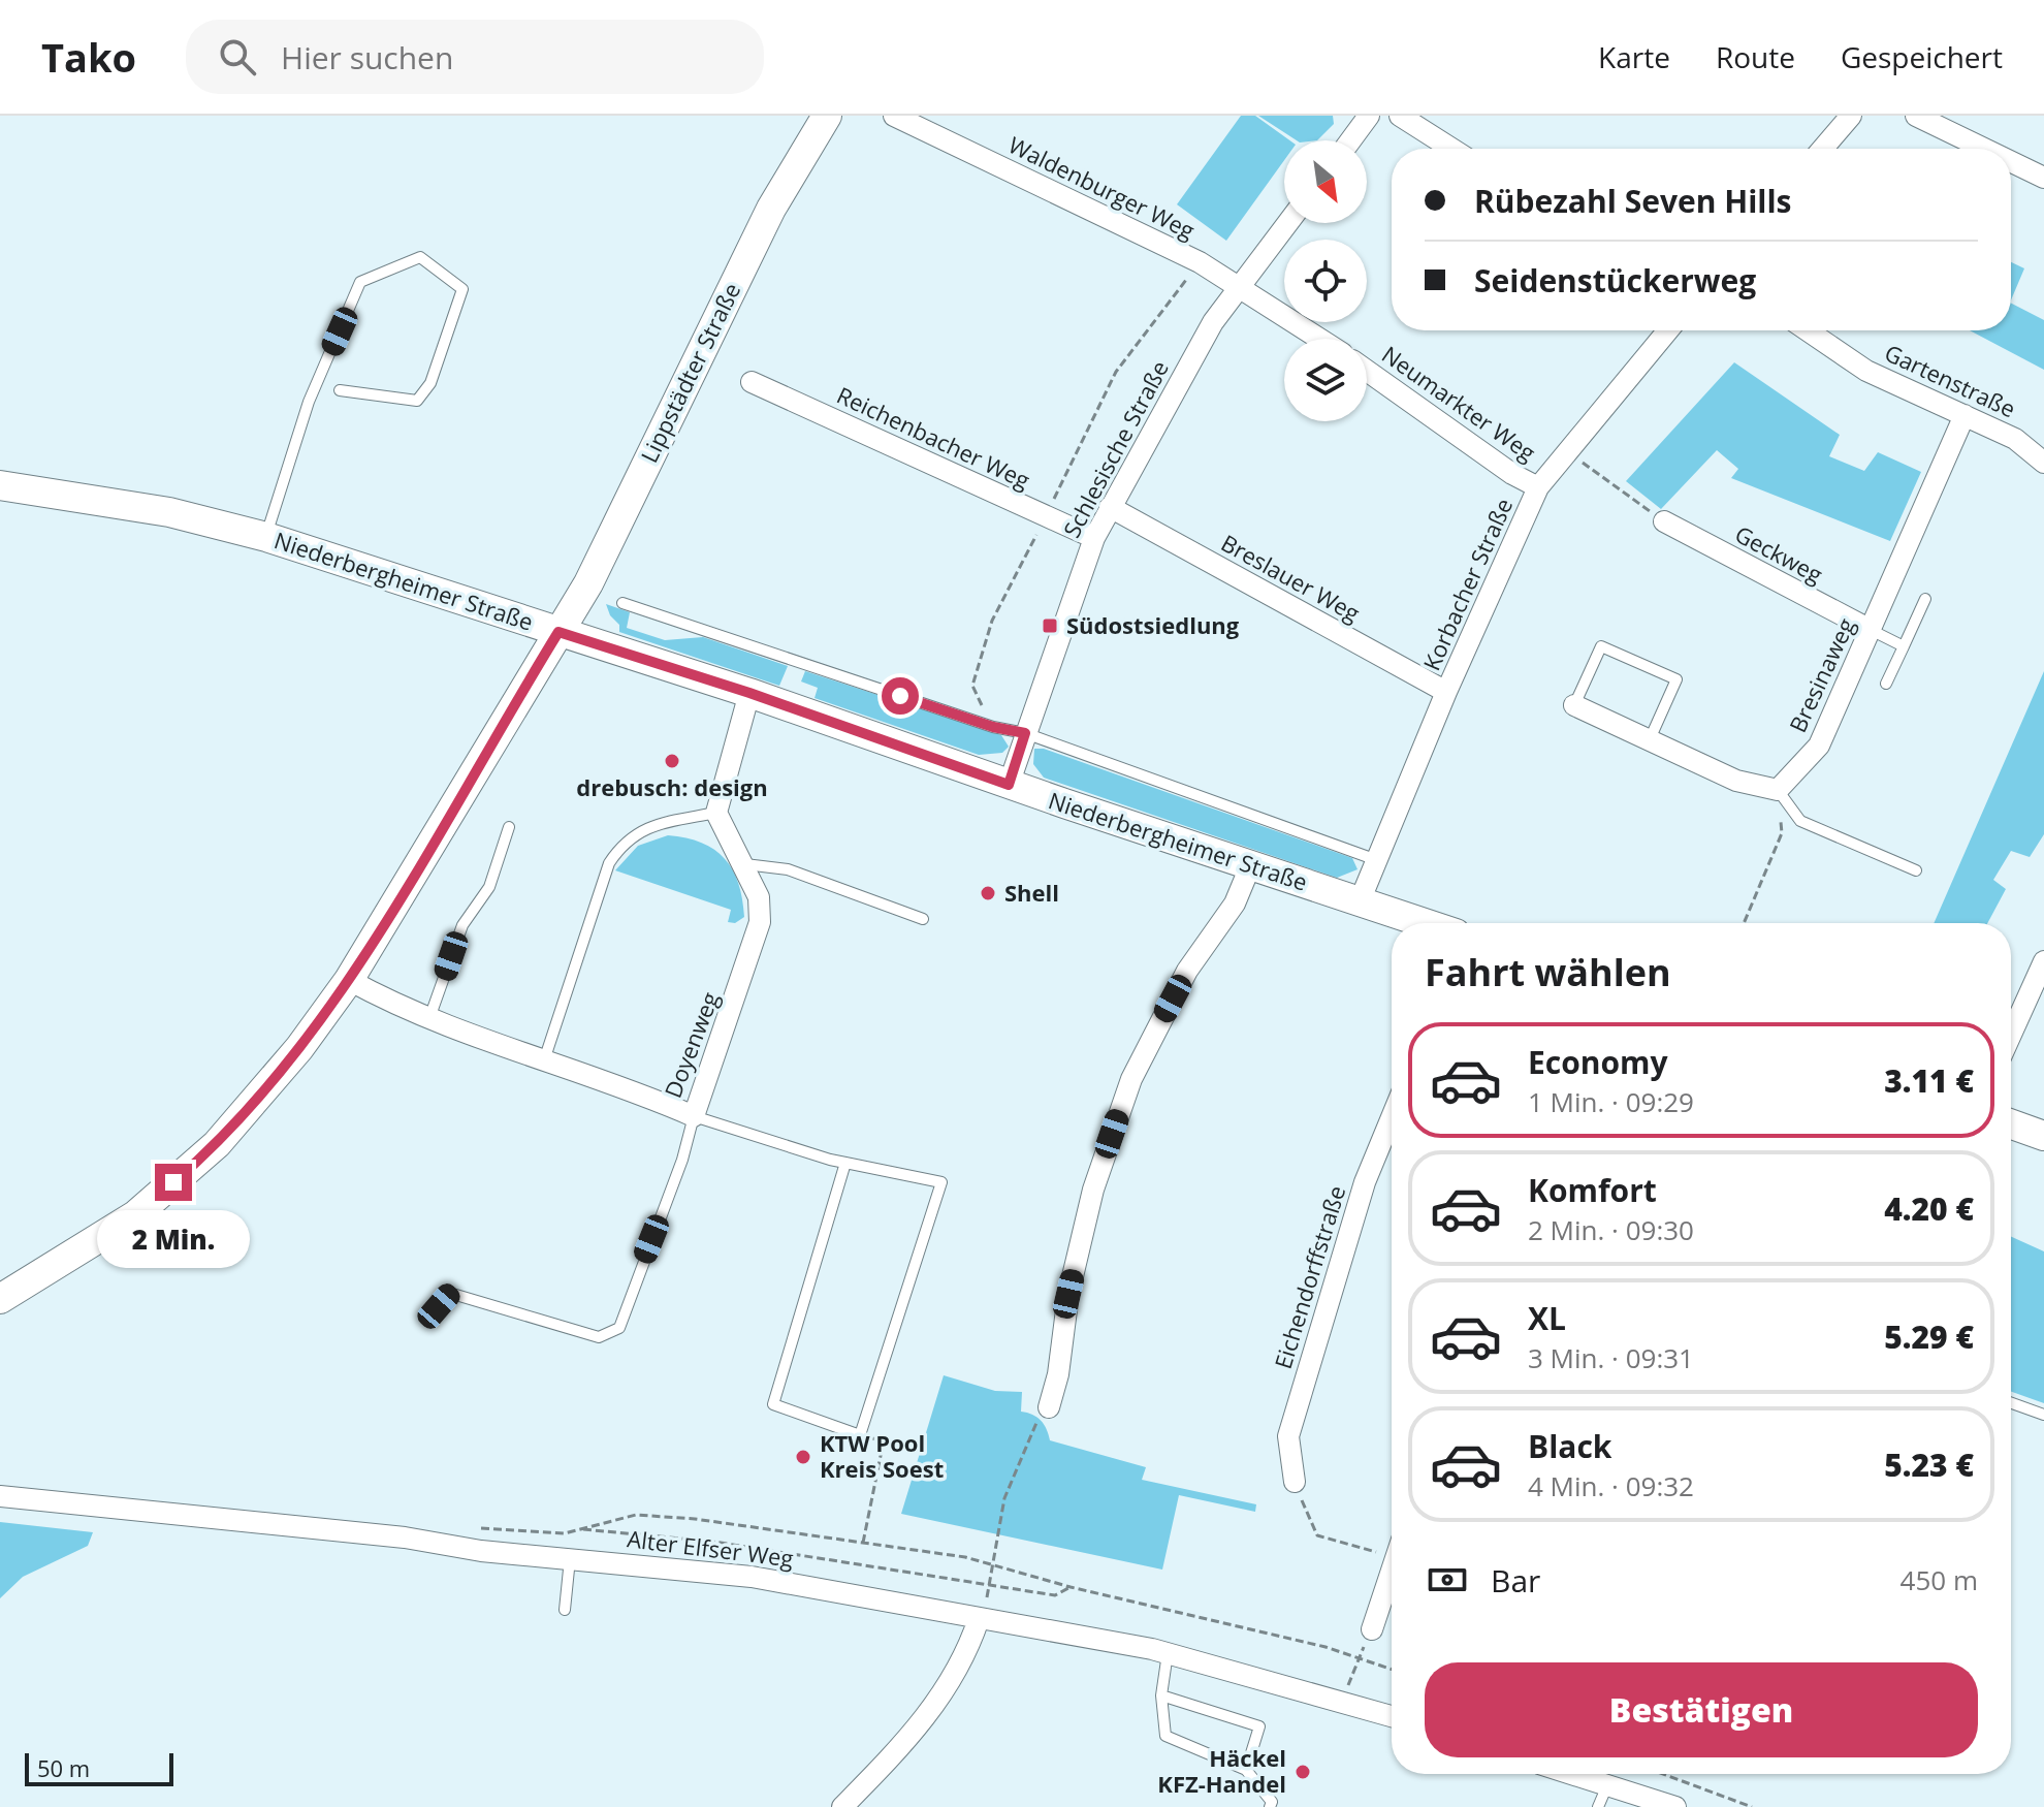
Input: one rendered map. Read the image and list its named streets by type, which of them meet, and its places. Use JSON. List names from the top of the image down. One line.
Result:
{"streets":{"main road":["Lippstädter Straße","Niederbergheimer Straße"],"street":["Waldenburger Weg","Gartenstraße","Neumarkter Weg","Reichenbacher Weg","Schlesische Straße","Geckweg","Breslauer Weg","Korbacher Straße","Bresinaweg","Doyenweg","Eichendorffstraße","Alter Elfser Weg"]},"crossings":[["Waldenburger Weg","Schlesische Straße"],["Lippstädter Straße","Niederbergheimer Straße"],["Lippstädter Straße","Doyenweg"],["Gartenstraße","Bresinaweg"],["Neumarkter Weg","Korbacher Straße"],["Reichenbacher Weg","Schlesische Straße"],["Schlesische Straße","Breslauer Weg"],["Schlesische Straße","Niederbergheimer Straße"],["Geckweg","Bresinaweg"],["Breslauer Weg","Korbacher Straße"],["Niederbergheimer Straße","Korbacher Straße"]],"places":{"transit":["Südostsiedlung"],"other":["drebusch: design","Shell","KTW Pool Kreis Soest","Häckel KFZ-Handel"]},"scale_bar":"50 m","north":"bottom right","page":{"header":"Tako","search":"Hier suchen","nav":["Karte","Route","Gespeichert"],"banner":["Rübezahl Seven Hills","Seidenstückerweg"],"heading":"Fahrt wählen","list":[{"name":"Economy","note":"1 Min. · 09:29","value":"3.11 €"},{"name":"Komfort","note":"2 Min. · 09:30","value":"4.20 €"},{"name":"XL","note":"3 Min. · 09:31","value":"5.29 €"},{"name":"Black","note":"4 Min. · 09:32","value":"5.23 €"}],"bubble":"2 Min.","pay":["Bar","450 m"],"buttons":"Bestätigen","scale":"50 m"}}
